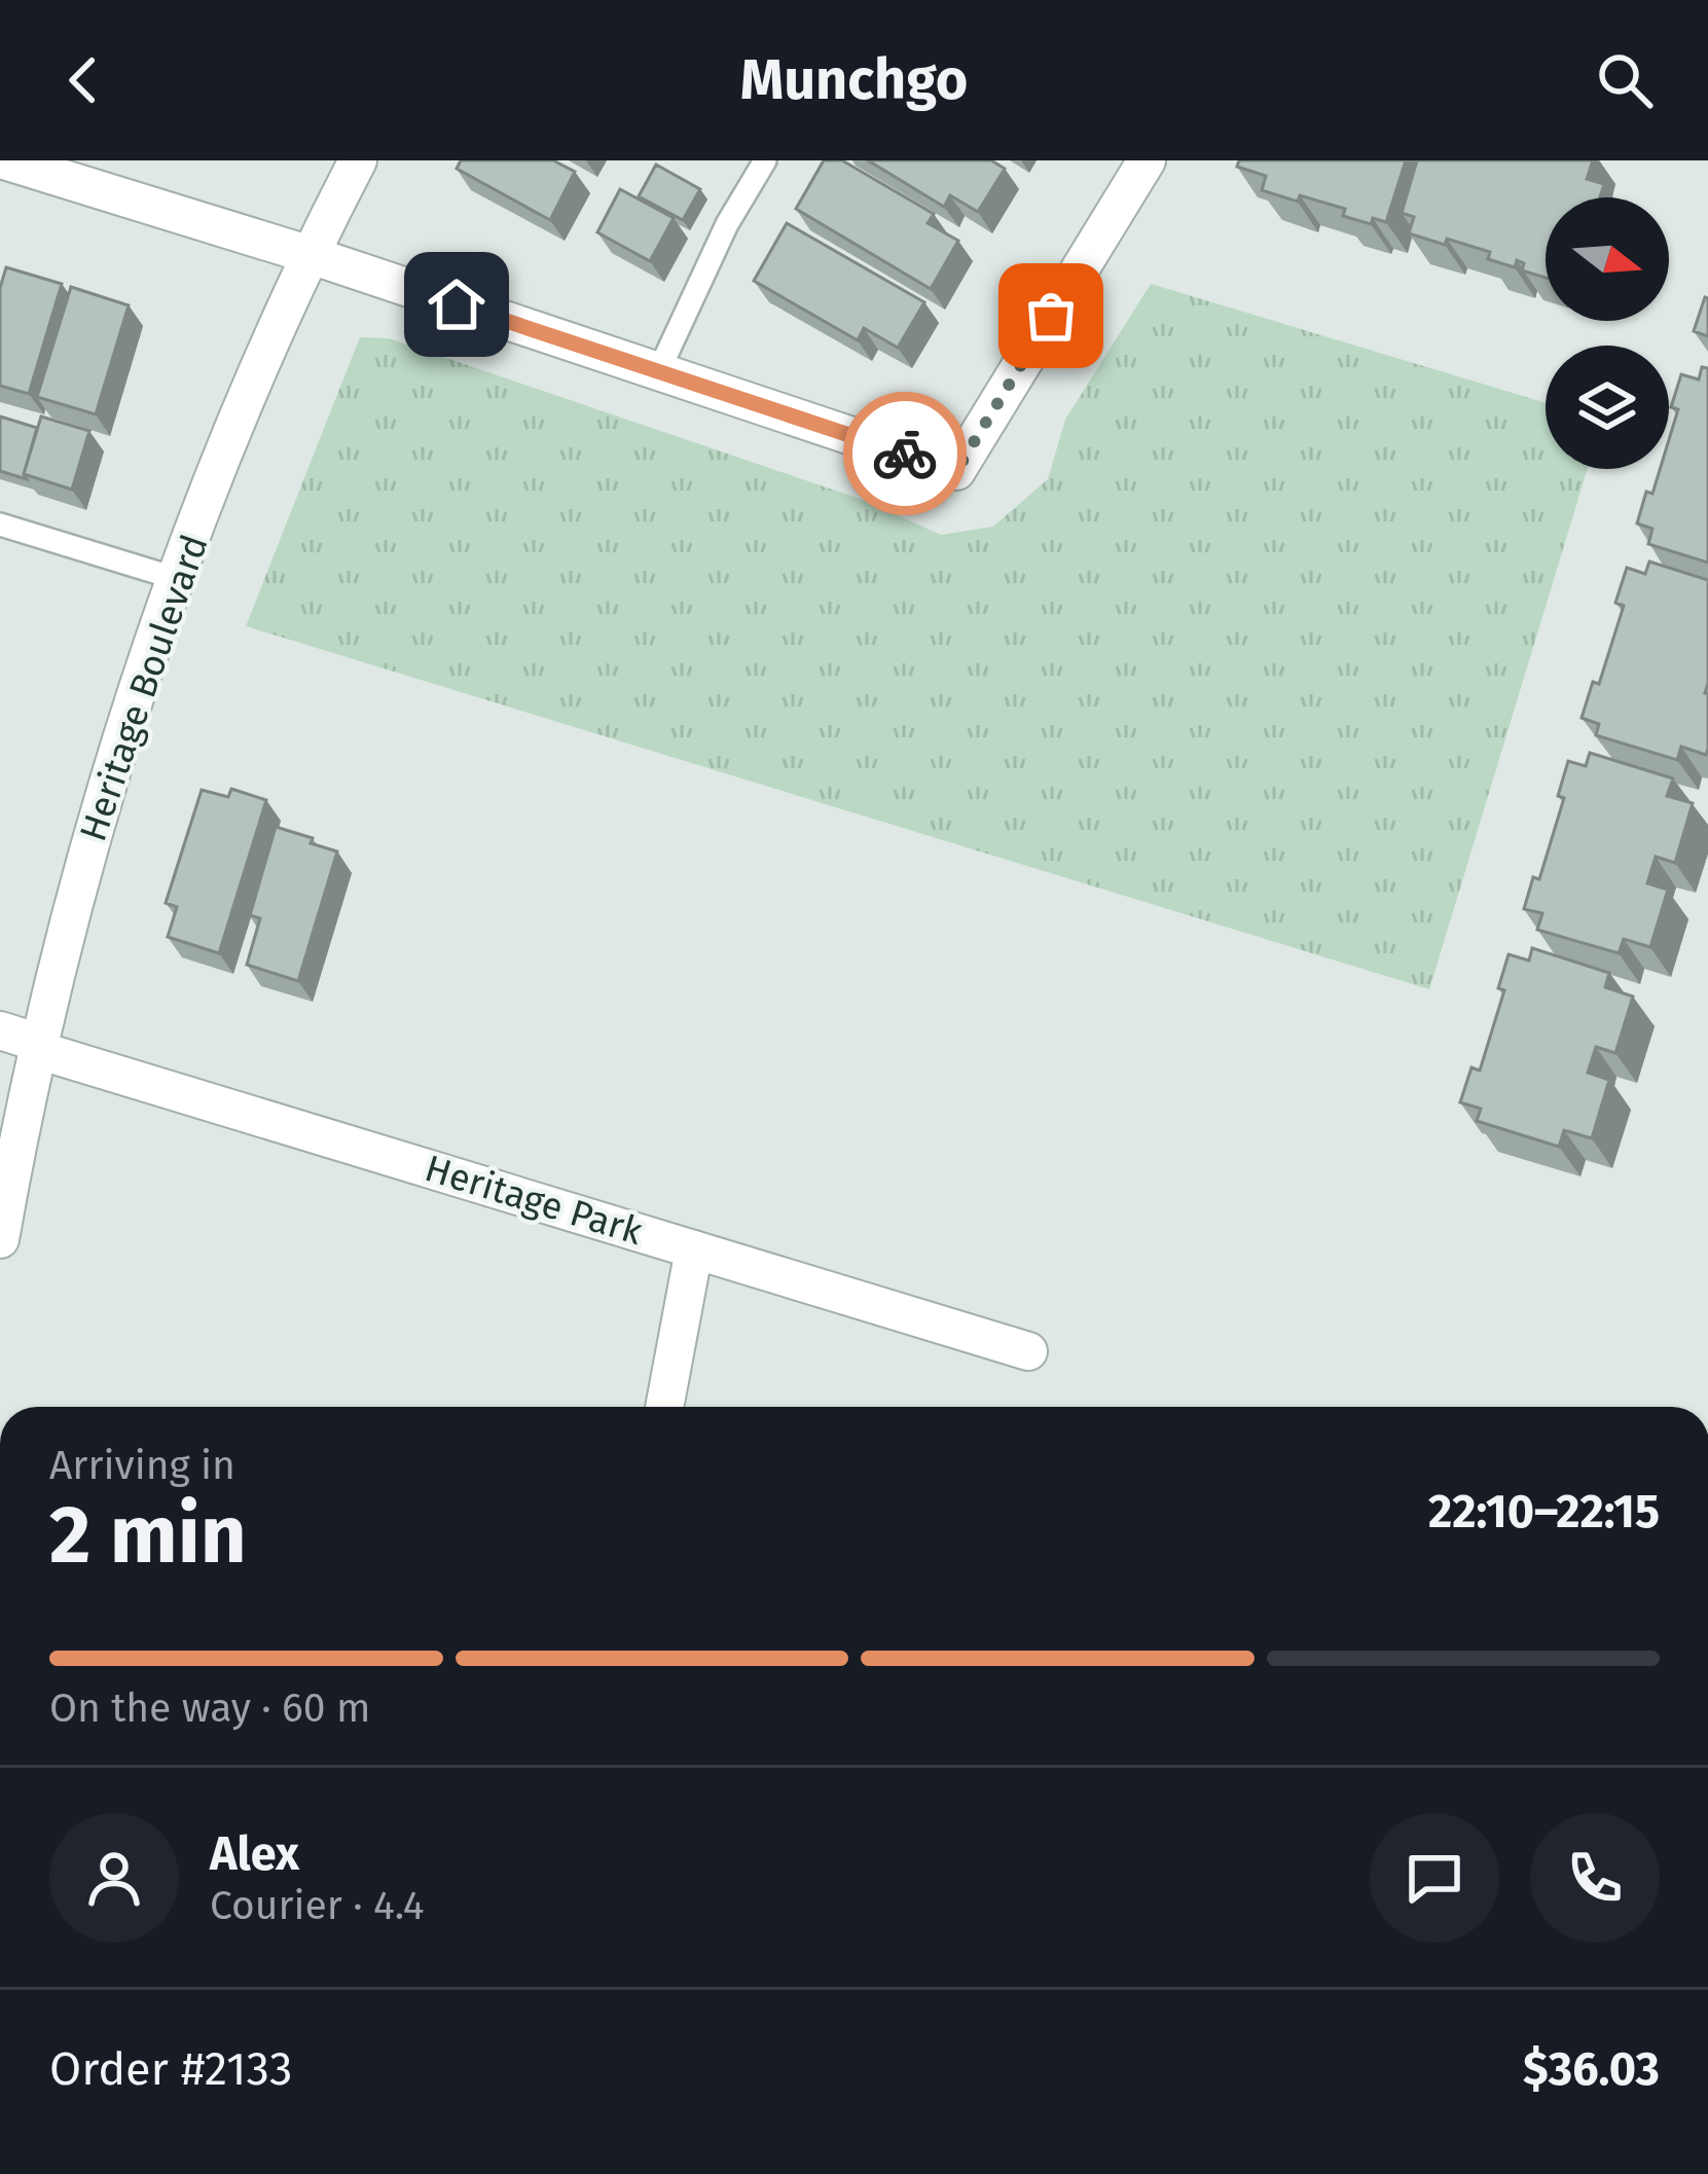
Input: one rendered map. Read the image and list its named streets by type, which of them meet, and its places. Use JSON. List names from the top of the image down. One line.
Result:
{"streets":{"street":["Heritage Boulevard","Heritage Park"]},"crossings":[["Heritage Boulevard","Heritage Park"]],"north":"right","page":{"header":"Munchgo","heading":["2 min","Arriving in","22:10–22:15"],"panel":["Alex","Courier · 4.4","Order #2133","$36.03"],"bar":"On the way · 60 m"}}
